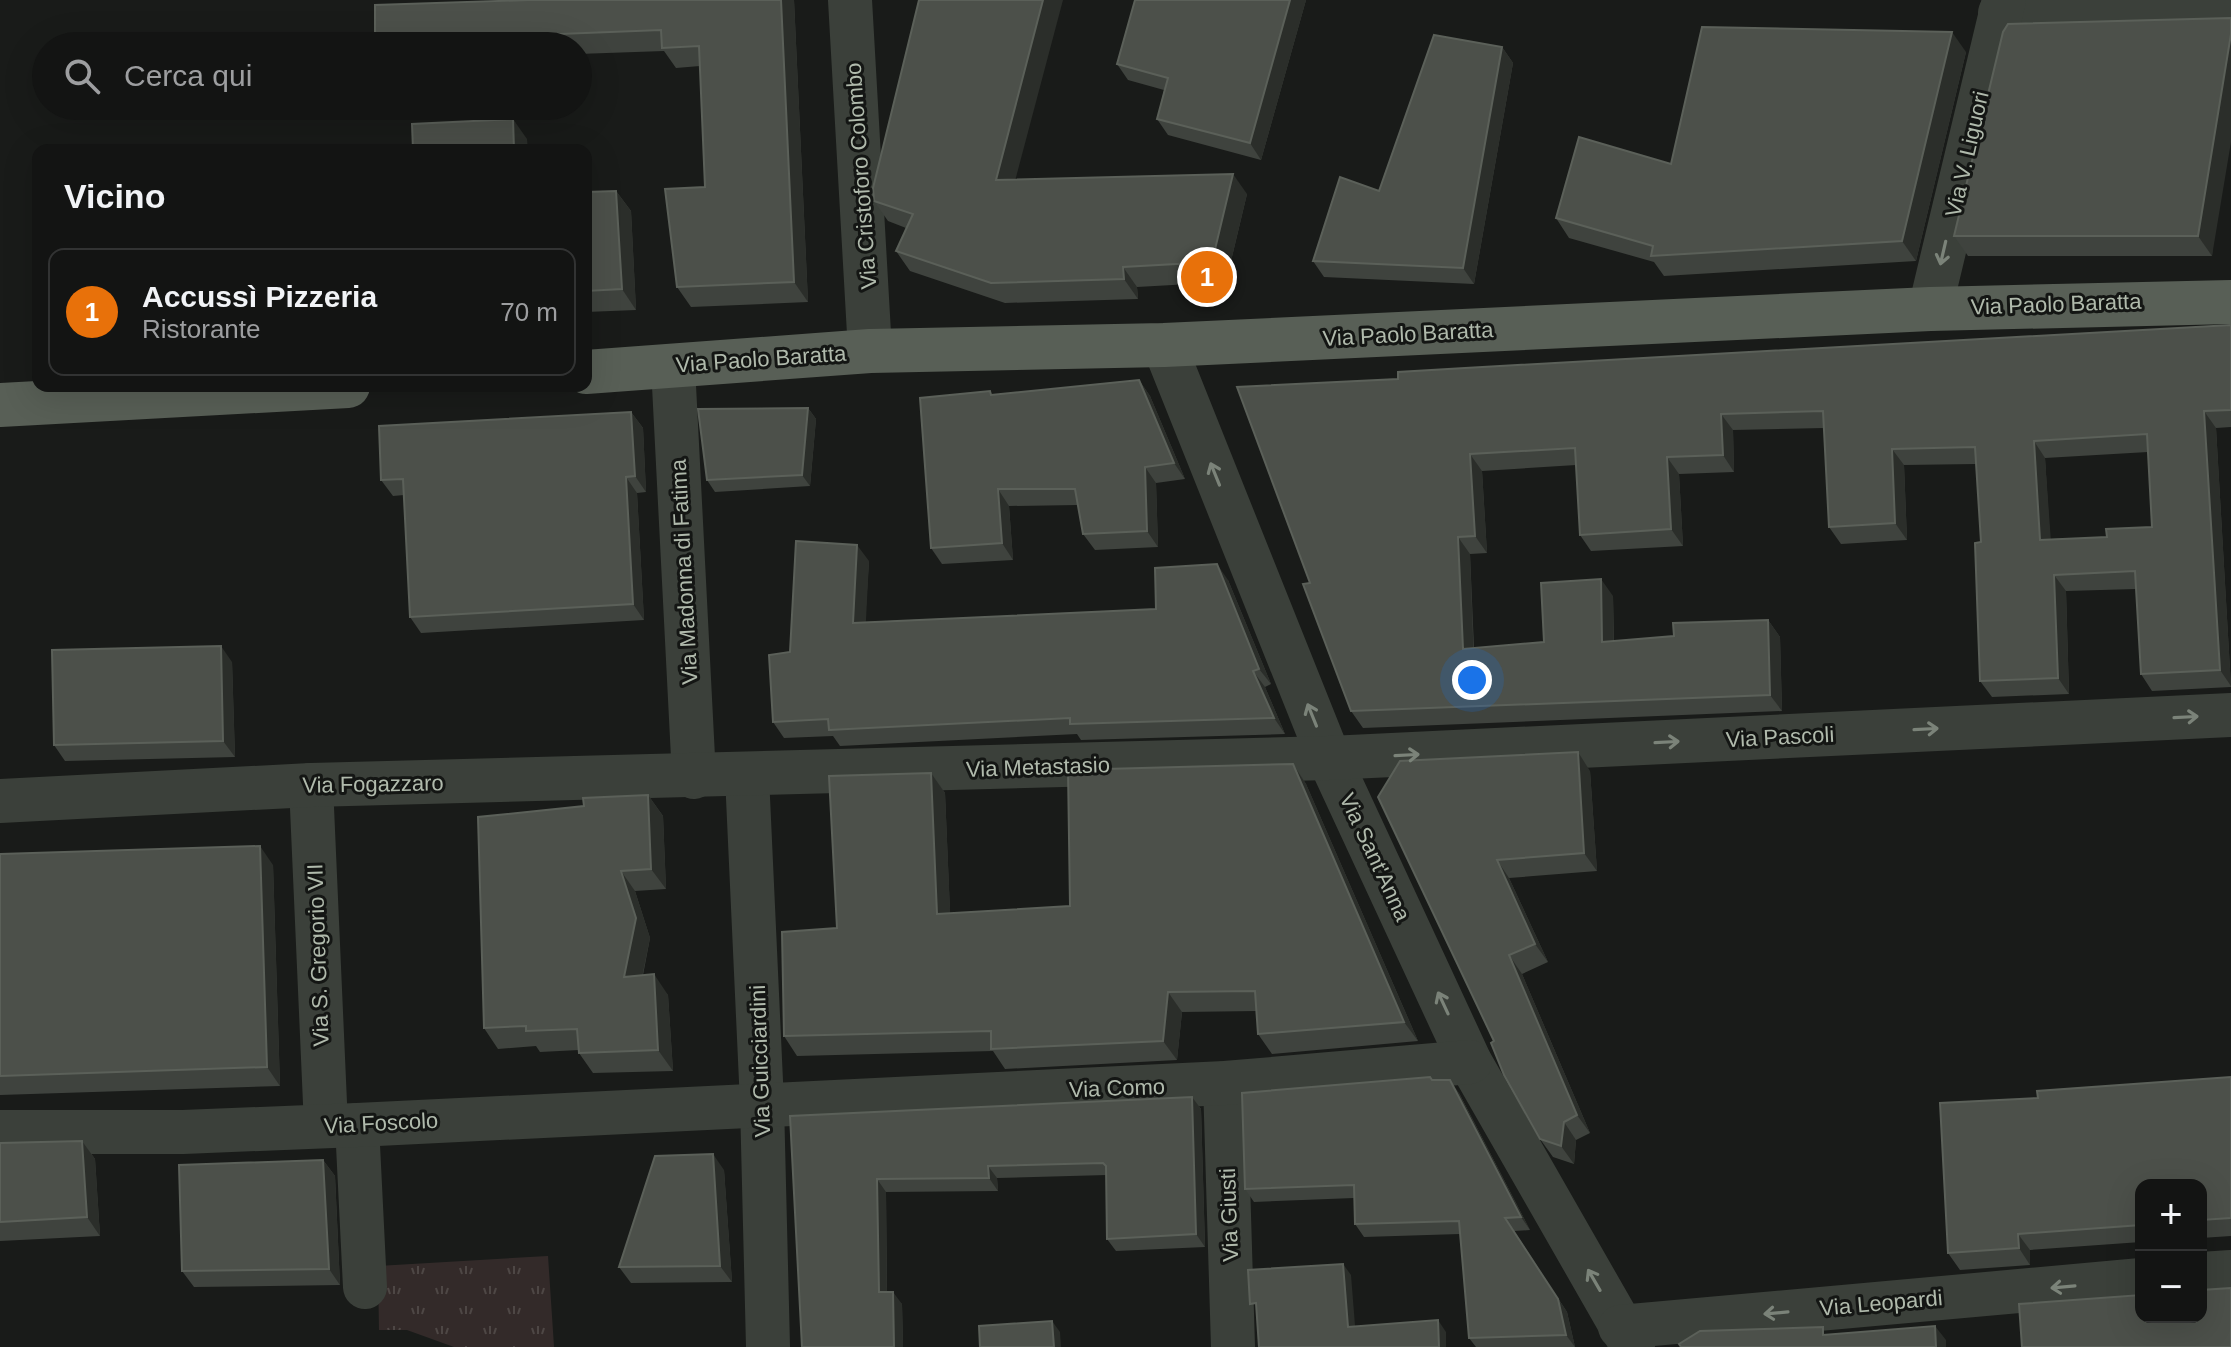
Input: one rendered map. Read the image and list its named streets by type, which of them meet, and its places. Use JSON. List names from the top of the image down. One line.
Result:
{"streets":{"main road":["Via Paolo Baratta"],"street":["Via V. Liguori","Via Cristoforo Colombo","Via Madonna di Fatima","Via Pascoli","Via Metastasio","Via Fogazzaro","Via Sant'Anna","Via S. Gregorio VII","Via Guicciardini","Via Como","Via Foscolo","Via Giusti","Via Leopardi"]},"crossings":[["Via V. Liguori","Via Paolo Baratta"],["Via Cristoforo Colombo","Via Paolo Baratta"],["Via Paolo Baratta","Via Madonna di Fatima"],["Via Paolo Baratta","Via Sant'Anna"],["Via Madonna di Fatima","Via Fogazzaro"],["Via Pascoli","Via Metastasio"],["Via Pascoli","Via Sant'Anna"],["Via Metastasio","Via Fogazzaro"],["Via Metastasio","Via Sant'Anna"],["Via Metastasio","Via Guicciardini"],["Via Fogazzaro","Via S. Gregorio VII"],["Via Fogazzaro","Via Guicciardini"],["Via Sant'Anna","Via Como"],["Via Sant'Anna","Via Leopardi"],["Via S. Gregorio VII","Via Foscolo"],["Via Guicciardini","Via Como"],["Via Guicciardini","Via Foscolo"],["Via Como","Via Foscolo"],["Via Como","Via Giusti"]],"one_way":["Via V. Liguori","Via Pascoli","Via Sant'Anna","Via Leopardi"],"page":{"search":"Cerca qui","heading":"Vicino","pins":"1","list":[{"mark":"1","name":"Accussì Pizzeria","note":"Ristorante","value":"70 m"}],"map_buttons":["+","−"]}}
